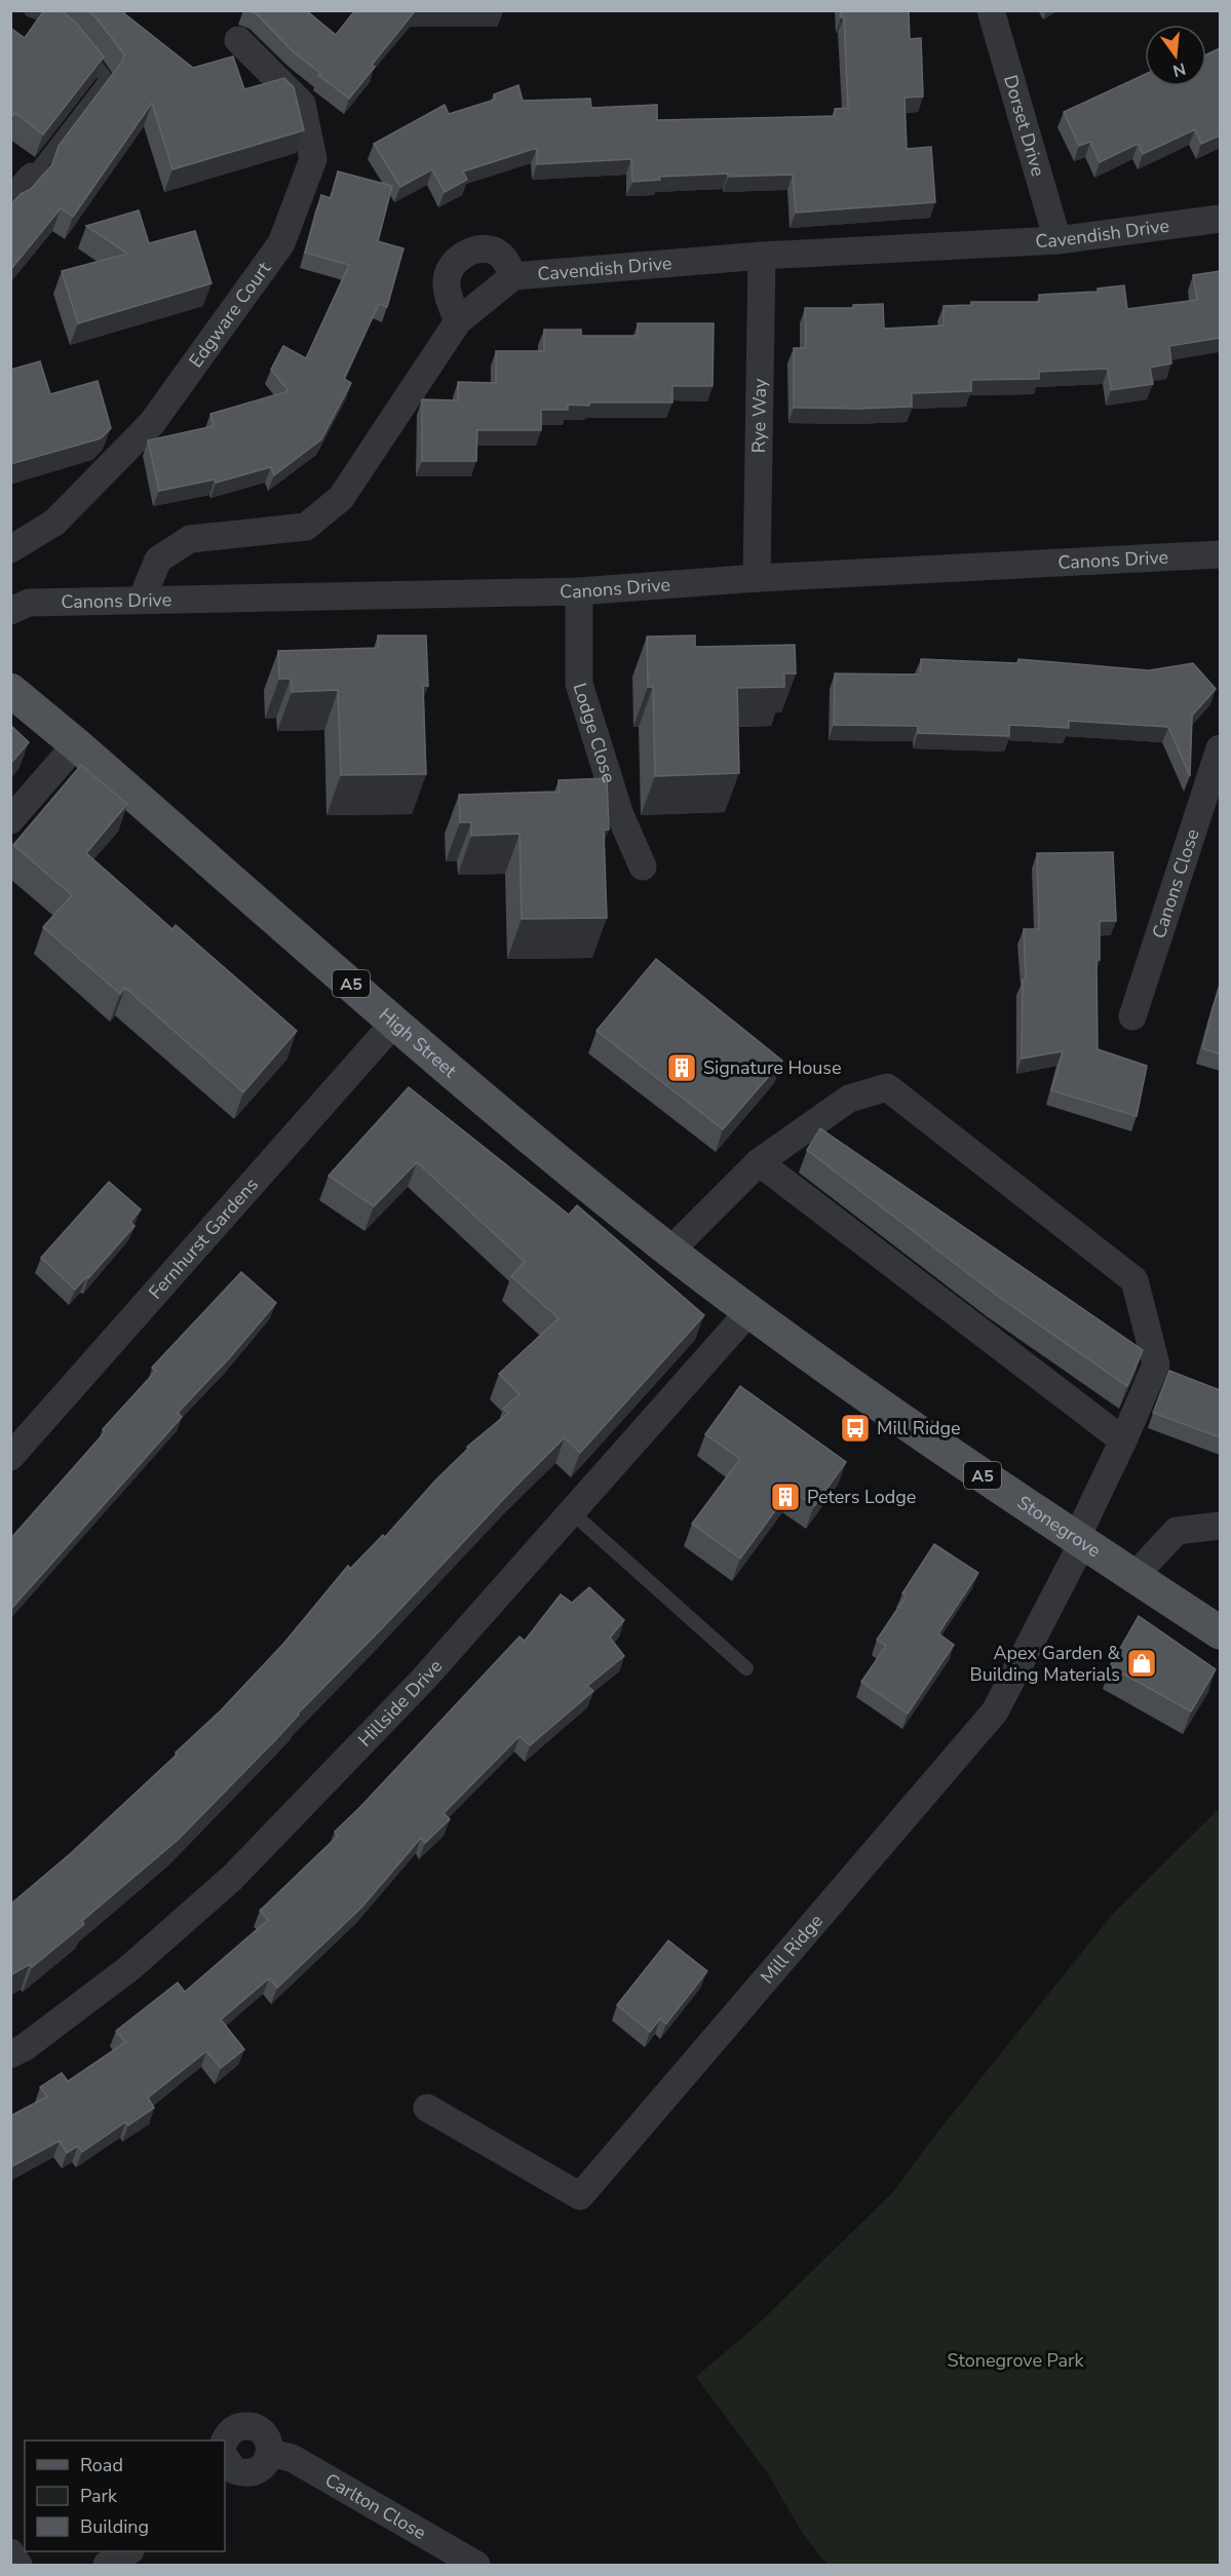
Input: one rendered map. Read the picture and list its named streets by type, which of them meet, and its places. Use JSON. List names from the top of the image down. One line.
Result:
{"streets":{"main road":["A5","High Street","Stonegrove"],"street":["Dorset Drive","Cavendish Drive","Edgware Court","Rye Way","Canons Drive","Lodge Close","Canons Close","Fernhurst Gardens","Hillside Drive","Mill Ridge","Carlton Close"]},"crossings":[["Dorset Drive","Cavendish Drive"],["Cavendish Drive","Rye Way"],["Cavendish Drive","Canons Drive"],["Rye Way","Canons Drive"],["Canons Drive","Lodge Close"],["High Street","Fernhurst Gardens"],["High Street","Stonegrove"],["High Street","Hillside Drive"],["Stonegrove","Hillside Drive"],["Stonegrove","Mill Ridge"]],"parks":["Stonegrove Park"],"places":{"building":["Signature House","Peters Lodge"],"bus stop":["Mill Ridge"],"shop":["Apex Garden & Building Materials"]},"legend":["Road","Park","Building"],"north":"bottom"}
